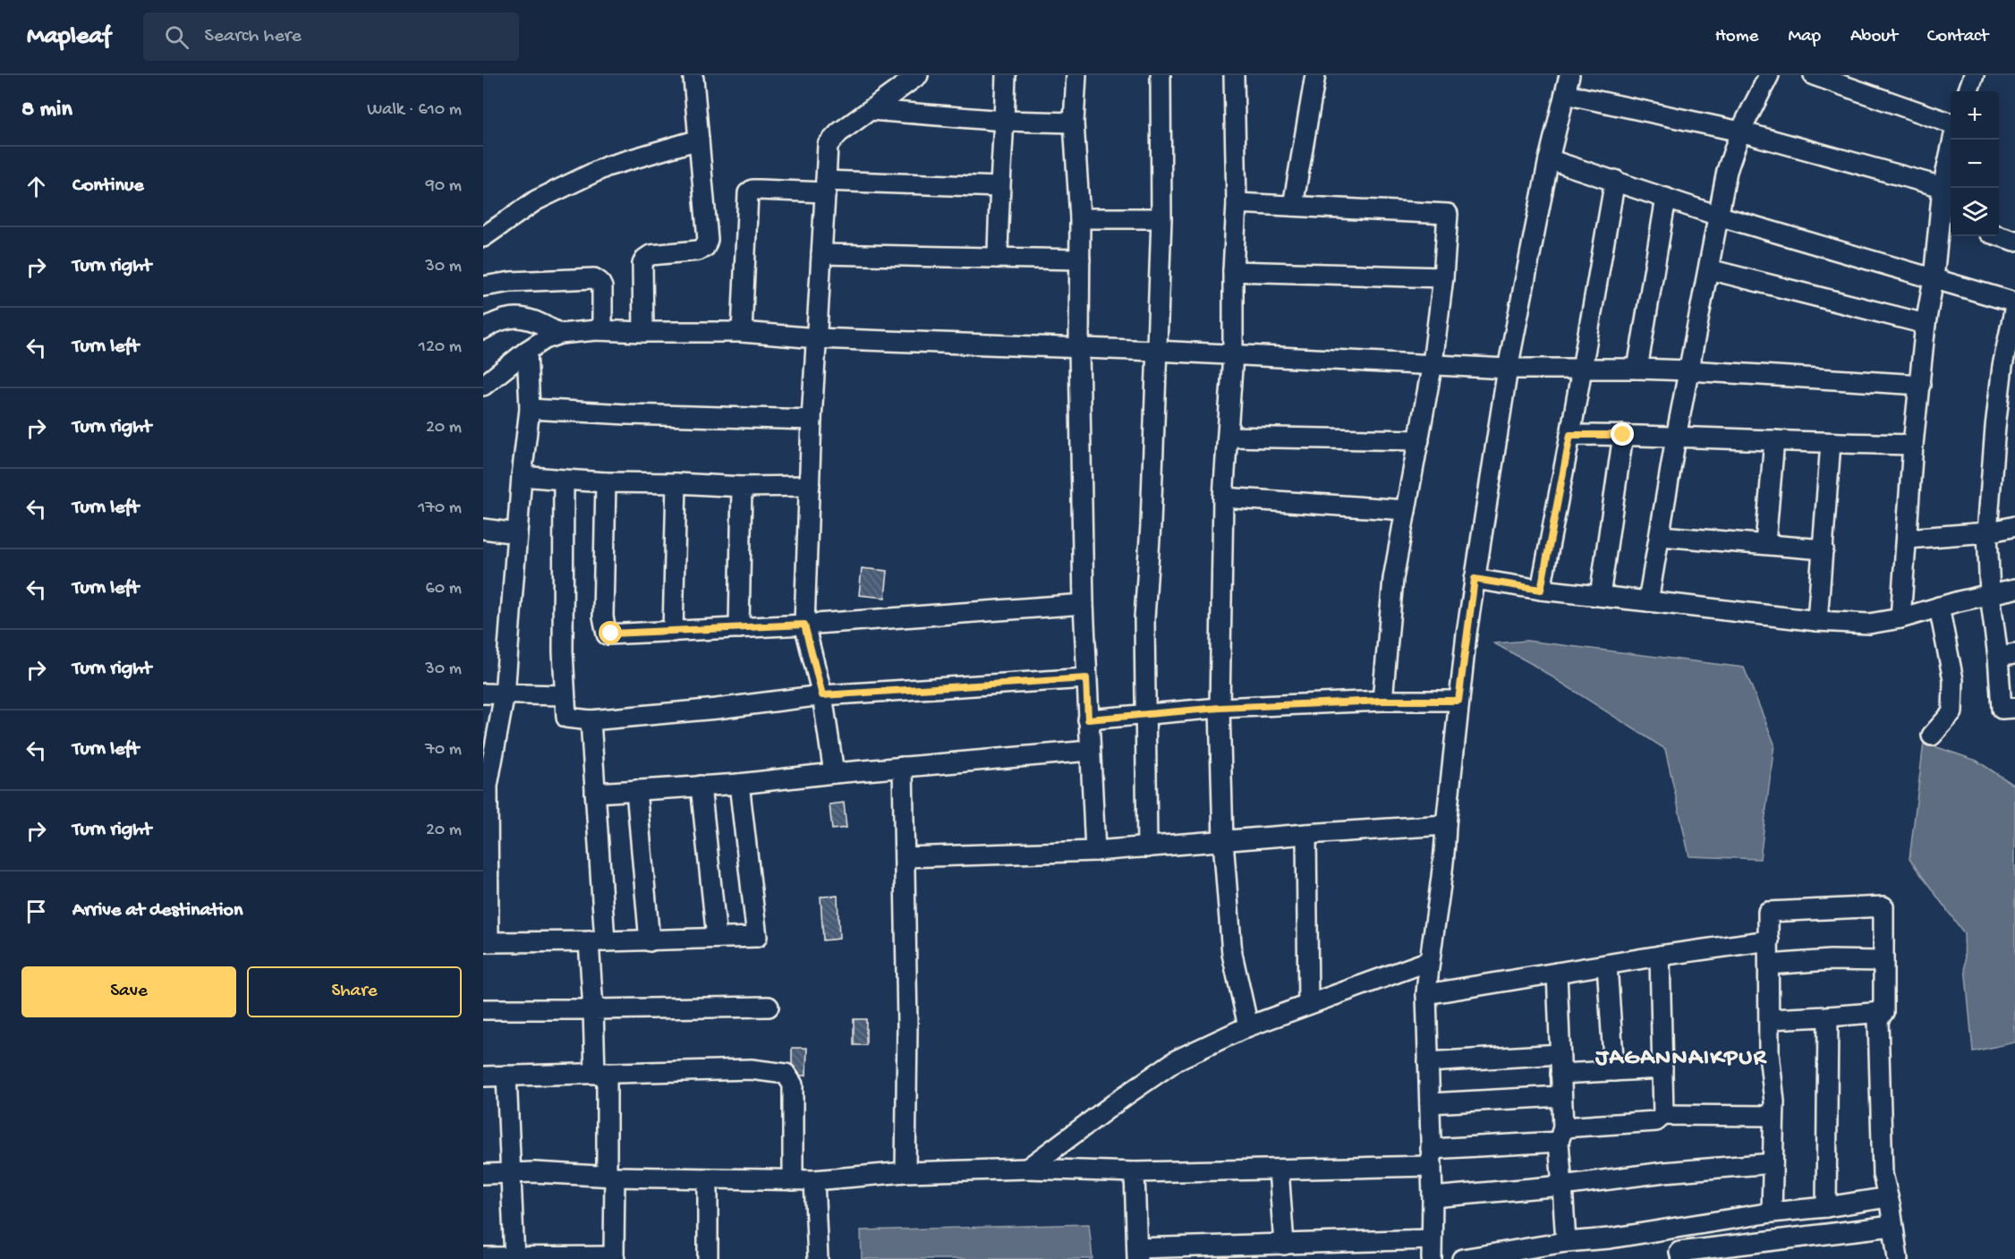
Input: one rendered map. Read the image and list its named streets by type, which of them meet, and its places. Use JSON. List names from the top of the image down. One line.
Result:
{"districts":["JAGANNAIKPUR"],"page":{"header":"Mapleaf","search":"Search here","nav":["Home","Map","About","Contact"],"heading":["8 min","Walk · 610 m"],"map_buttons":["+","−"],"list":[["Continue","90 m"],["Turn right","30 m"],["Turn left","120 m"],["Turn right","20 m"],["Turn left","170 m"],["Turn left","60 m"],["Turn right","30 m"],["Turn left","70 m"],["Turn right","20 m"],"Arrive at destination"],"buttons":["Save","Share"]}}
